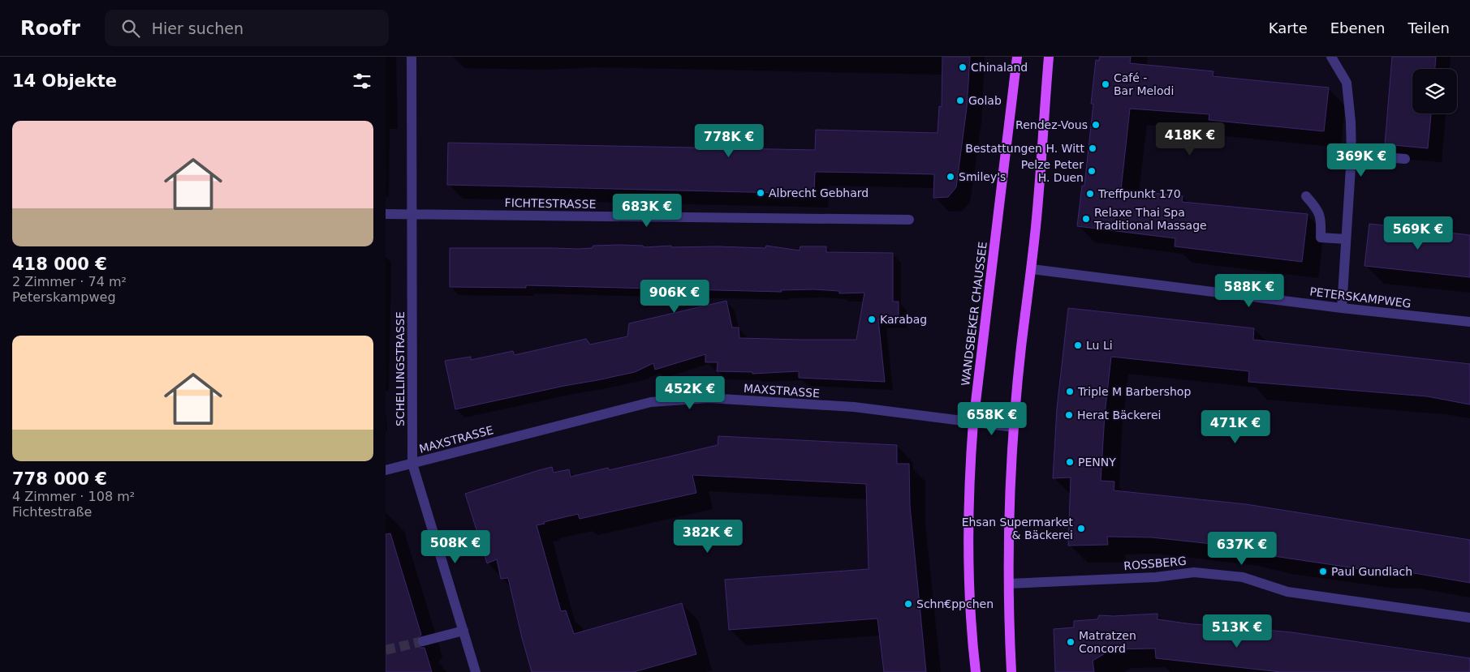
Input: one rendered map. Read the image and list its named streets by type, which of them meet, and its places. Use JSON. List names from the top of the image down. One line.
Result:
{"streets":{"main road":["WANDSBEKER CHAUSSEE"],"street":["FICHTESTRASSE","PETERSKAMPWEG","SCHELLINGSTRASSE","MAXSTRASSE","ROSSBERG"]},"crossings":[["FICHTESTRASSE","SCHELLINGSTRASSE"],["WANDSBEKER CHAUSSEE","MAXSTRASSE"],["SCHELLINGSTRASSE","MAXSTRASSE"]],"places":["Chinaland","Café - Bar Melodi","Golab","Rendez-Vous","Bestattungen H. Witt","Pelze Peter H. Duen","Smiley's","Albrecht Gebhard","Treffpunkt 170","Relaxe Thai Spa Traditional Massage","Karabag","Lu Li","Triple M Barbershop","Herat Bäckerei","PENNY","Ehsan Supermarket & Bäckerei","Paul Gundlach","Schn€ppchen","Matratzen Concord"],"page":{"header":"Roofr","search":"Hier suchen","nav":["Karte","Ebenen","Teilen"],"heading":"14 Objekte","list":[{"name":"418 000 €","note":"2 Zimmer · 74 m² · Peterskampweg"},{"name":"778 000 €","note":"4 Zimmer · 108 m² · Fichtestraße"}],"price":["418K €","778K €","369K €","683K €","569K €","588K €","906K €","452K €","658K €","471K €","382K €","508K €","637K €","513K €"]}}
